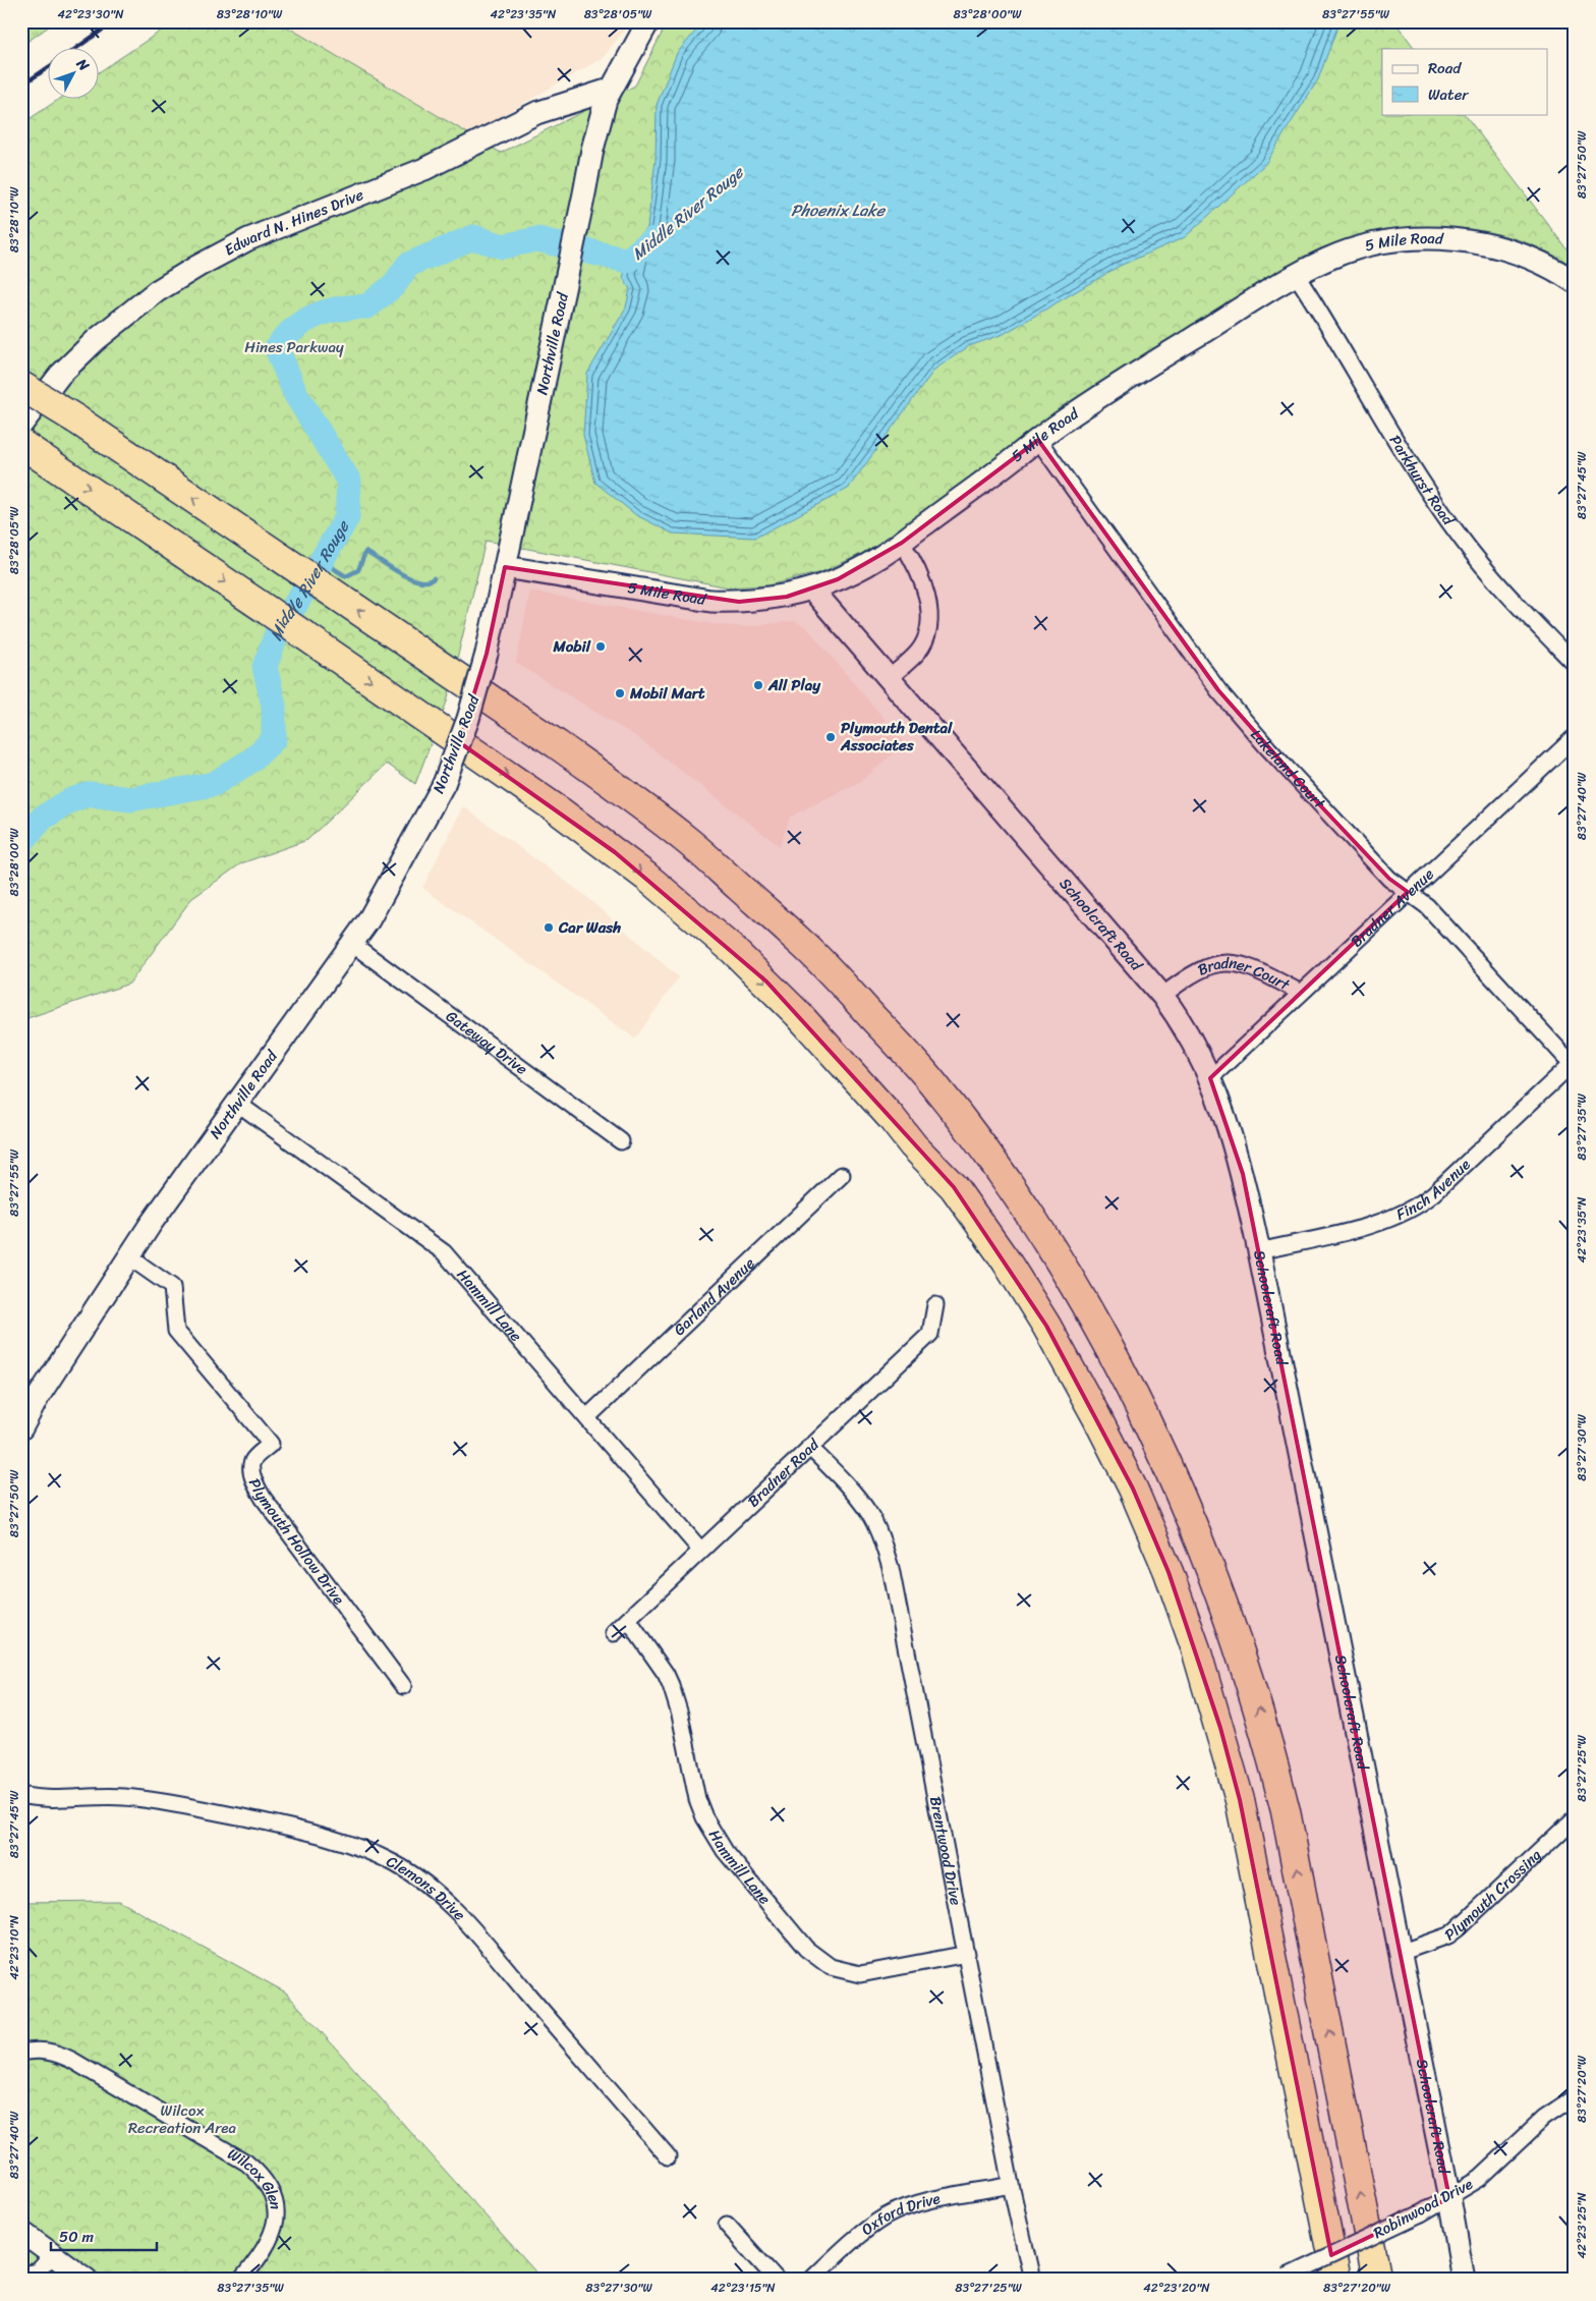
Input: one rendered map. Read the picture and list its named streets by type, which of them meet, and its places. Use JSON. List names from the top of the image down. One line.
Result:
{"streets":{"street":["Edward N. Hines Drive","5 Mile Road","Northville Road","Parkhurst Road","Lakeland Court","Bradner Avenue","Schoolcraft Road","Bradner Court","Gateway Drive","Finch Avenue","Garland Avenue","Hammill Lane","Bradner Road","Plymouth Hollow Drive","Brentwood Drive","Clemons Drive","Plymouth Crossing","Wilcox Glen","Robinwood Drive","Oxford Drive"]},"crossings":[["Edward N. Hines Drive","Northville Road"],["5 Mile Road","Northville Road"],["5 Mile Road","Parkhurst Road"],["5 Mile Road","Lakeland Court"],["5 Mile Road","Schoolcraft Road"],["Northville Road","Gateway Drive"],["Northville Road","Hammill Lane"],["Northville Road","Plymouth Hollow Drive"],["Lakeland Court","Bradner Avenue"],["Lakeland Court","Finch Avenue"],["Bradner Avenue","Schoolcraft Road"],["Bradner Avenue","Bradner Court"],["Schoolcraft Road","Bradner Court"],["Schoolcraft Road","Finch Avenue"],["Schoolcraft Road","Plymouth Crossing"],["Schoolcraft Road","Robinwood Drive"],["Garland Avenue","Hammill Lane"],["Hammill Lane","Bradner Road"],["Hammill Lane","Brentwood Drive"],["Bradner Road","Brentwood Drive"],["Brentwood Drive","Oxford Drive"]],"water":["Phoenix Lake","Middle River Rouge"],"parks":["Hines Parkway","Wilcox Recreation Area"],"places":["Mobil","All Play","Mobil Mart","Plymouth Dental Associates","Car Wash"],"legend":["Road","Water"],"scale_bar":"50 m","north":"top right","coordinates":["42°23'30\"N","83°28'10\"W","42°23'35\"N","83°28'05\"W","83°28'00\"W","83°27'55\"W","83°27'50\"W","83°27'45\"W","83°27'40\"W","83°27'35\"W","83°27'30\"W","83°27'25\"W","42°23'10\"N","83°27'20\"W","42°23'25\"N","42°23'15\"N","42°23'20\"N"]}
